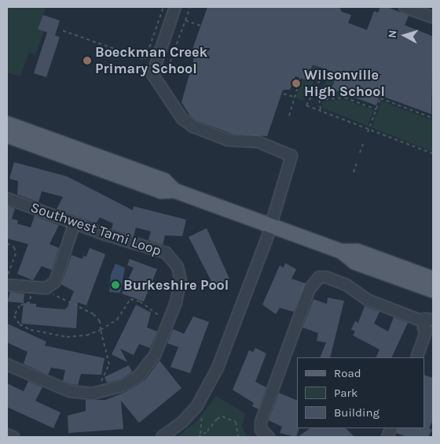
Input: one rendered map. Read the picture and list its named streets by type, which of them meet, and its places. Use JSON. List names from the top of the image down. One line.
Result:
{"streets":{"street":["Southwest Tami Loop"]},"places":["Boeckman Creek Primary School","Wilsonville High School","Burkeshire Pool"],"legend":["Road","Park","Building"],"north":"left"}
